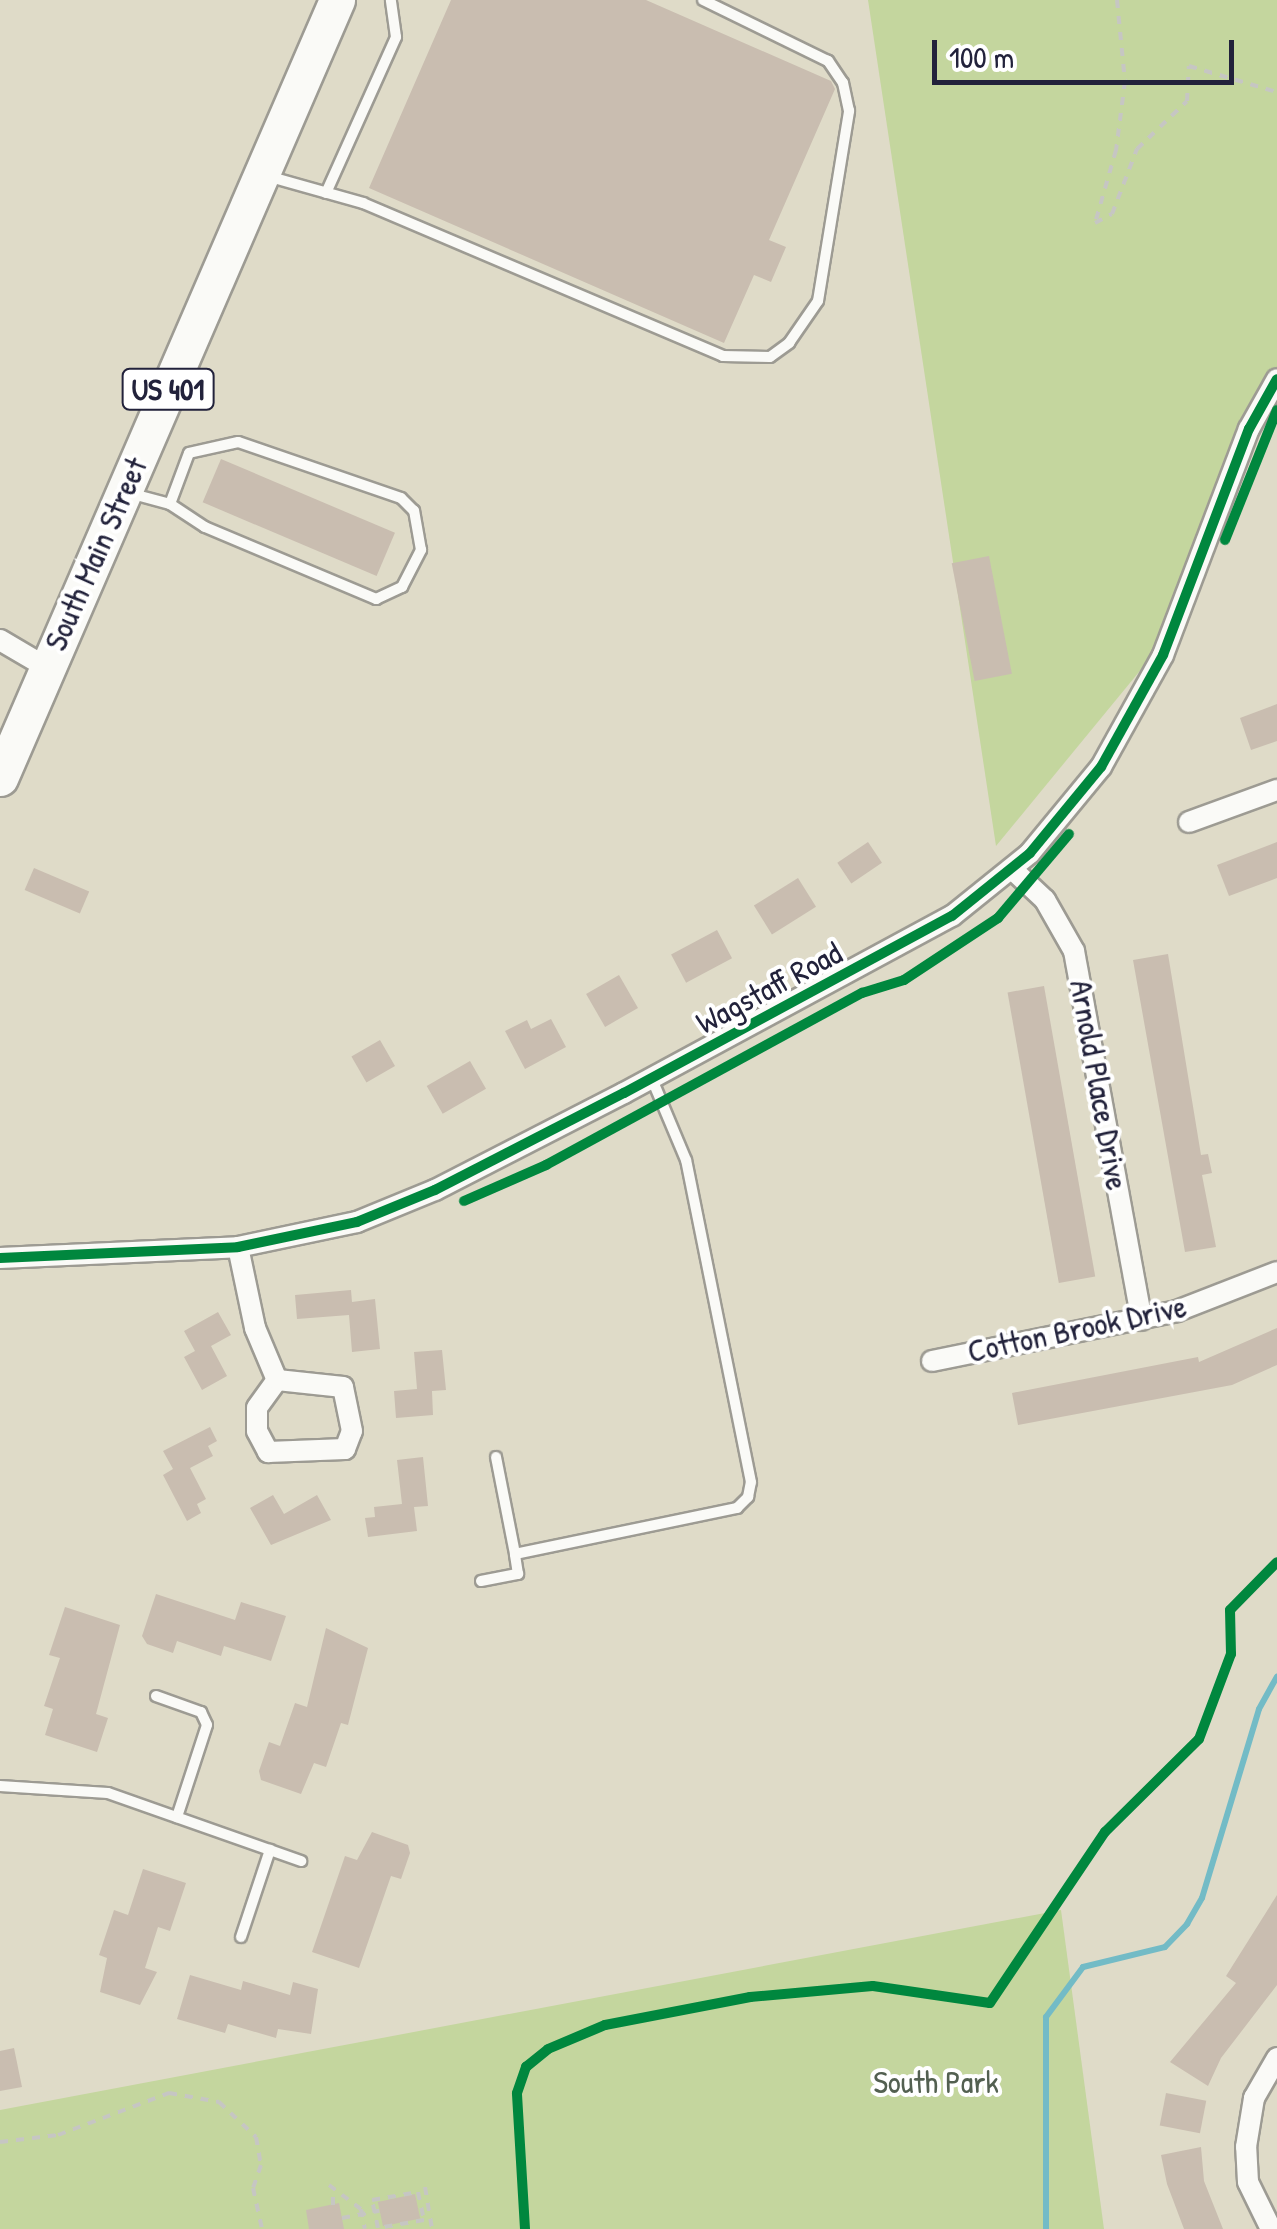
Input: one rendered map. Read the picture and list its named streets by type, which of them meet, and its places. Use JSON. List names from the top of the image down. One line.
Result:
{"streets":{"highway":["US 401","South Main Street"],"street":["Wagstaff Road","Arnold Place Drive","Cotton Brook Drive"]},"crossings":[["Wagstaff Road","Arnold Place Drive"],["Arnold Place Drive","Cotton Brook Drive"]],"parks":["South Park"],"scale_bar":"100 m"}
